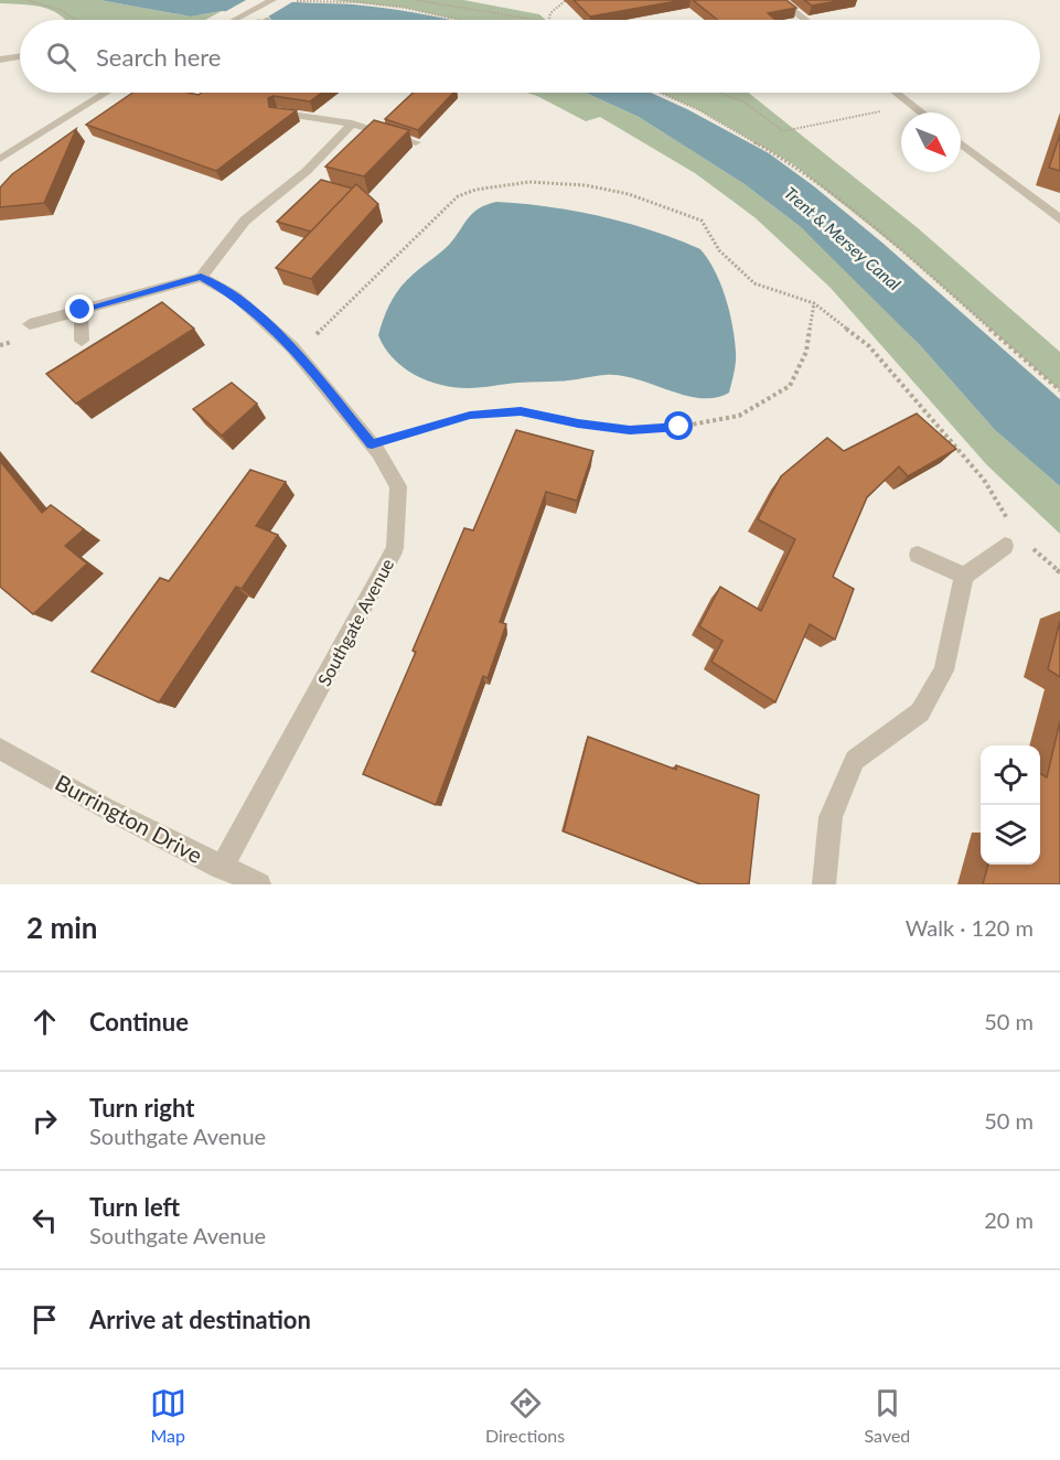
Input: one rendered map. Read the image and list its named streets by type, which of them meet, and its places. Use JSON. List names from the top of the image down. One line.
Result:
{"streets":{"street":["Southgate Avenue","Burrington Drive"]},"crossings":[["Southgate Avenue","Burrington Drive"]],"water":["Trent & Mersey Canal"],"north":"bottom right","page":{"search":"Search here","heading":["2 min","Walk · 120 m"],"list":[["Continue","50 m"],["Turn right","Southgate Avenue","50 m"],["Turn left","Southgate Avenue","20 m"],"Arrive at destination"],"nav":["Map","Directions","Saved"]}}
